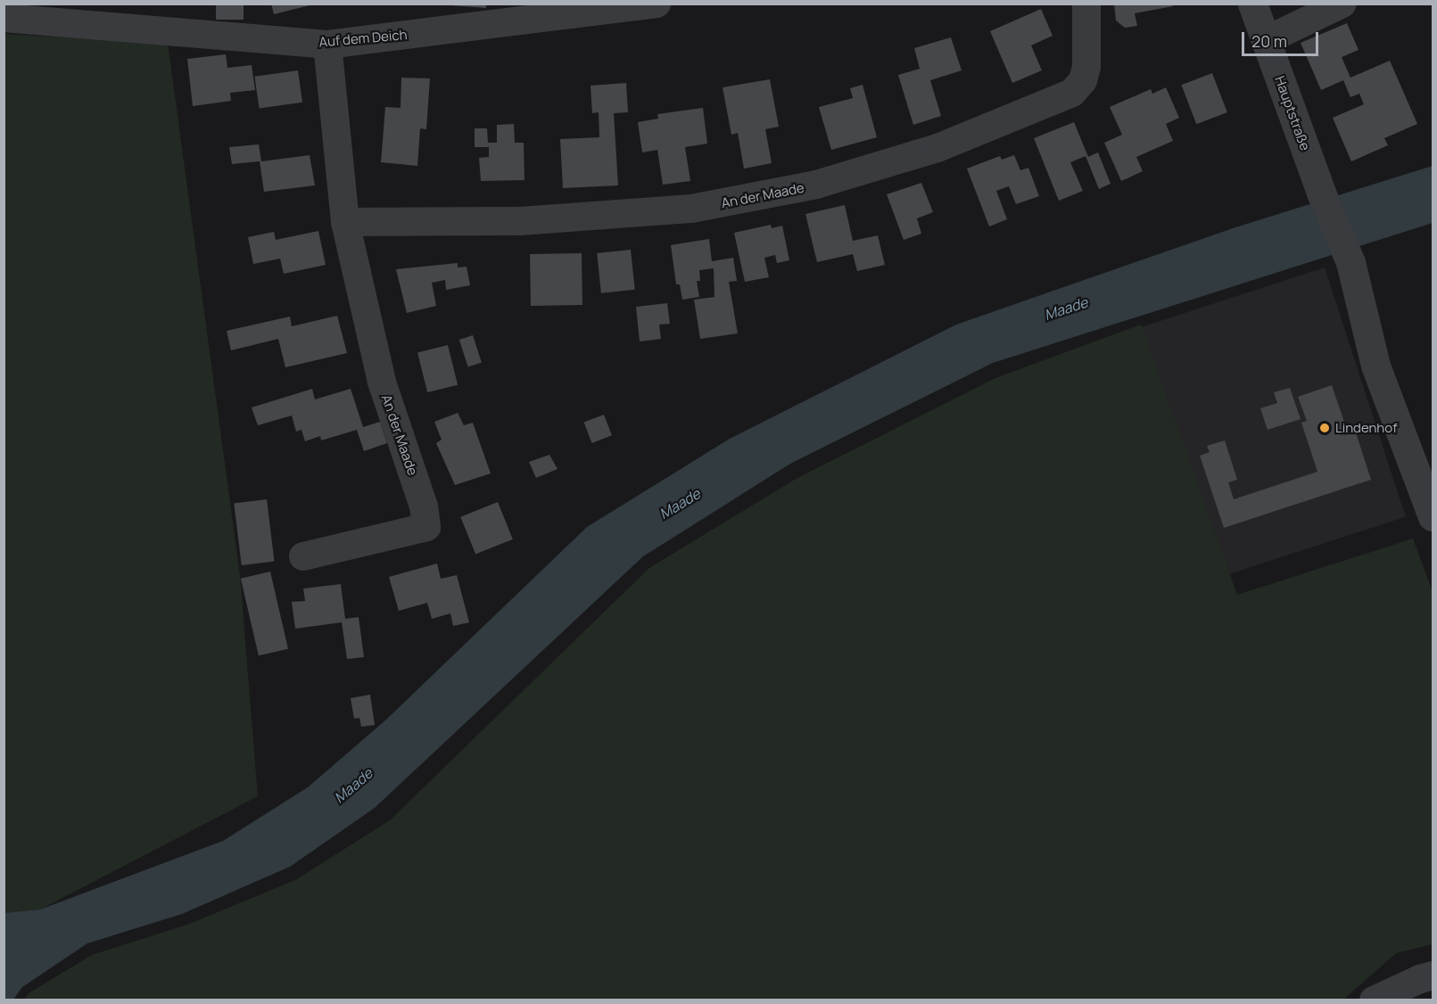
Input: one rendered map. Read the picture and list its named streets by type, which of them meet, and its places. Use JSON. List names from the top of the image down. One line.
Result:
{"streets":{"street":["Auf dem Deich","Hauptstraße","An der Maade"]},"crossings":[["Auf dem Deich","An der Maade"]],"water":["Maade"],"places":["Lindenhof"],"scale_bar":"20 m"}
